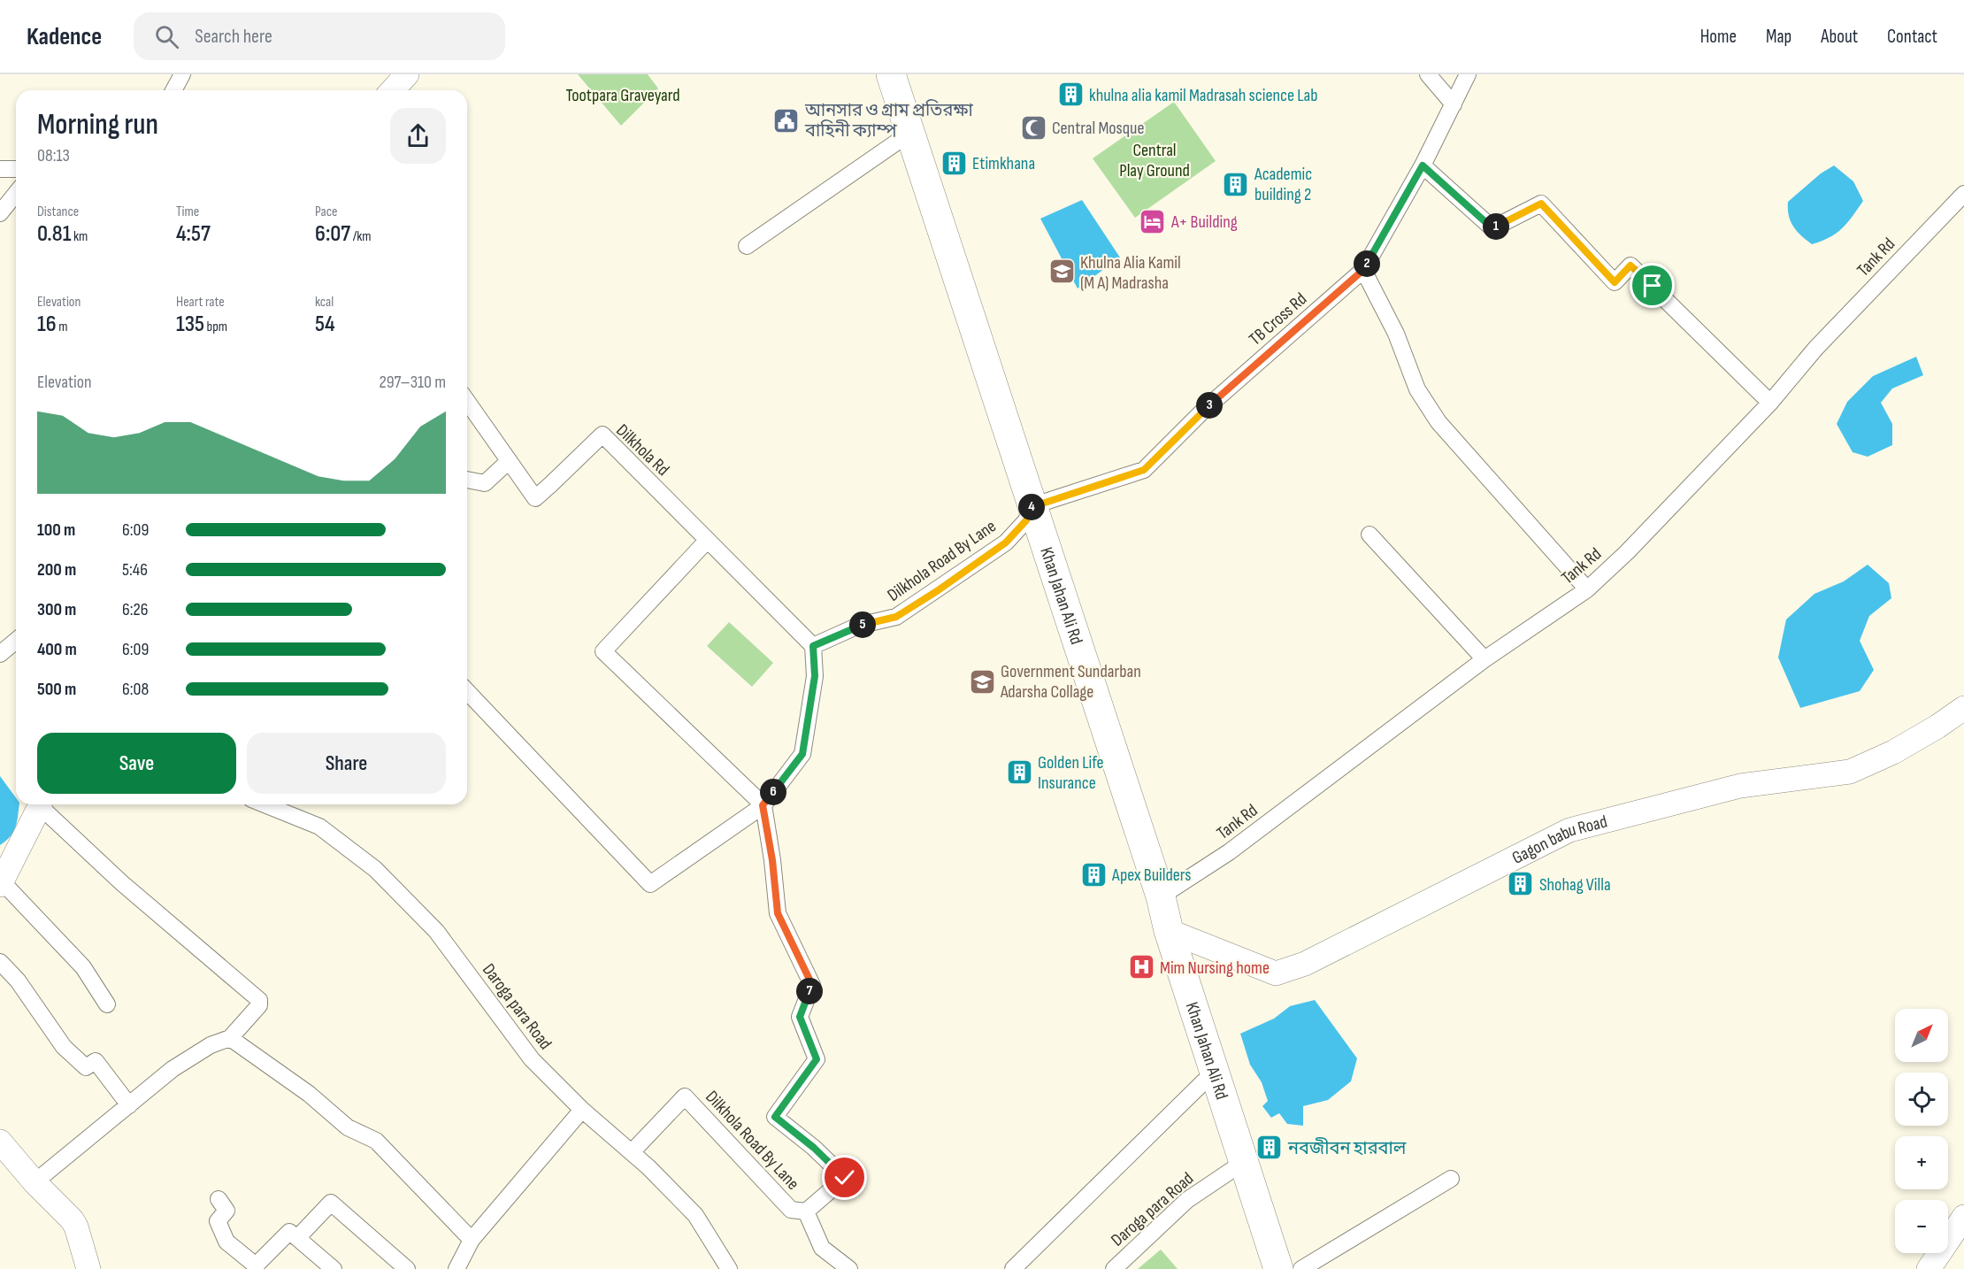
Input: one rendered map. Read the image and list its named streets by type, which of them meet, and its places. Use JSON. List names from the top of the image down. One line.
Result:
{"streets":{"highway":["Khan Jahan Ali Rd"],"street":["Tank Rd","TB Cross Rd","Dilkhola Rd","Dilkhola Road By Lane","Gagon babu Road","Daroga para Road"]},"crossings":[["Tank Rd","Khan Jahan Ali Rd"],["TB Cross Rd","Dilkhola Road By Lane"],["TB Cross Rd","Khan Jahan Ali Rd"],["Dilkhola Rd","Dilkhola Road By Lane"],["Dilkhola Road By Lane","Khan Jahan Ali Rd"],["Dilkhola Road By Lane","Daroga para Road"],["Khan Jahan Ali Rd","Gagon babu Road"],["Khan Jahan Ali Rd","Daroga para Road"]],"parks":["Tootpara Graveyard","Central Play Ground"],"places":{"building":["khulna alia kamil Madrasah science Lab","Etimkhana","Academic building 2","Golden Life Insurance","Apex Builders","Shohag Villa","নবজীবন হারবাল"],"public building":["আনসার ও গ্রাম প্রতিরক্ষা বাহিনী ক্যাম্প"],"mosque":["Central Mosque"],"hotel":["A+ Building"],"school or university":["Khulna Alia Kamil (M A) Madrasha","Government Sundarban Adarsha Collage"],"hospital":["Mim Nursing home"]},"north":"top right","page":{"header":"Kadence","search":"Search here","nav":["Home","Map","About","Contact"],"heading":["Morning run","08:13"],"stats":[["Distance","0.81 km"],["Time","4:57"],["Pace","6:07 /km"],["Elevation","16 m"],["Heart rate","135 bpm"],["kcal","54"]],"pins":["1","2","3","4","5","6","7"],"chart":["Elevation","297–310 m"],"list":[{"name":"100 m","note":"6:09"},{"name":"200 m","note":"5:46"},{"name":"300 m","note":"6:26"},{"name":"400 m","note":"6:09"},{"name":"500 m","note":"6:08"}],"buttons":["Save","Share"],"map_buttons":["+","−"]}}
